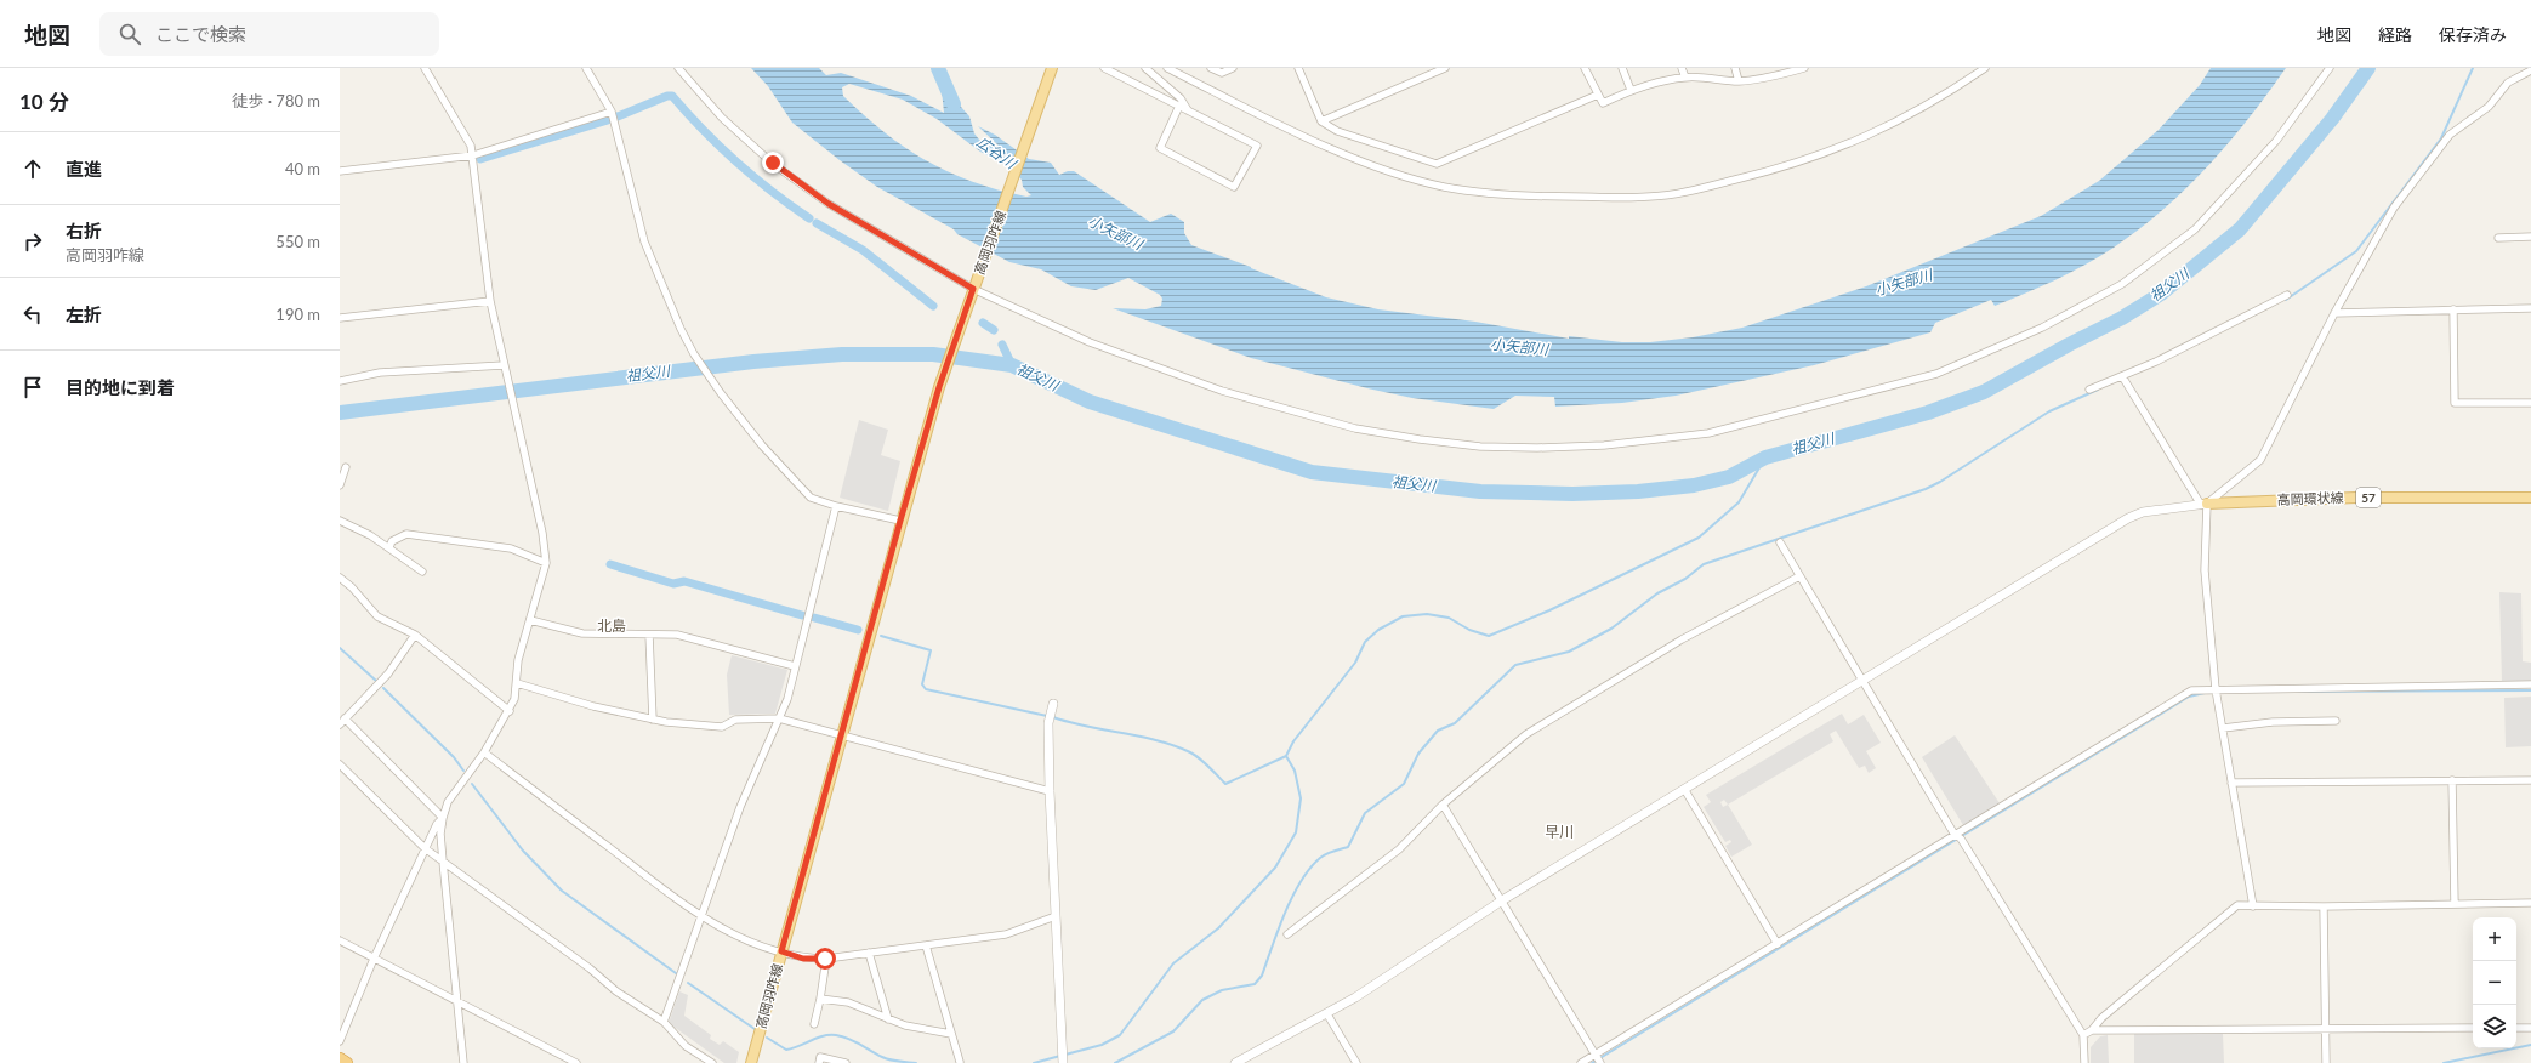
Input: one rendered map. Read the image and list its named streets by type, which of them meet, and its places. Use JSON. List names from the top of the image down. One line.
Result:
{"streets":{"main road":["高岡羽咋線","57","高岡環状線"]},"districts":["北島","早川"],"water":["広谷川","小矢部川","祖父川"],"page":{"header":"地図","search":"ここで検索","nav":["地図","経路","保存済み"],"heading":["10 分","徒歩 · 780 m"],"list":[["直進","40 m"],["右折","高岡羽咋線","550 m"],["左折","190 m"],"目的地に到着"],"map_buttons":["+","−"]}}
